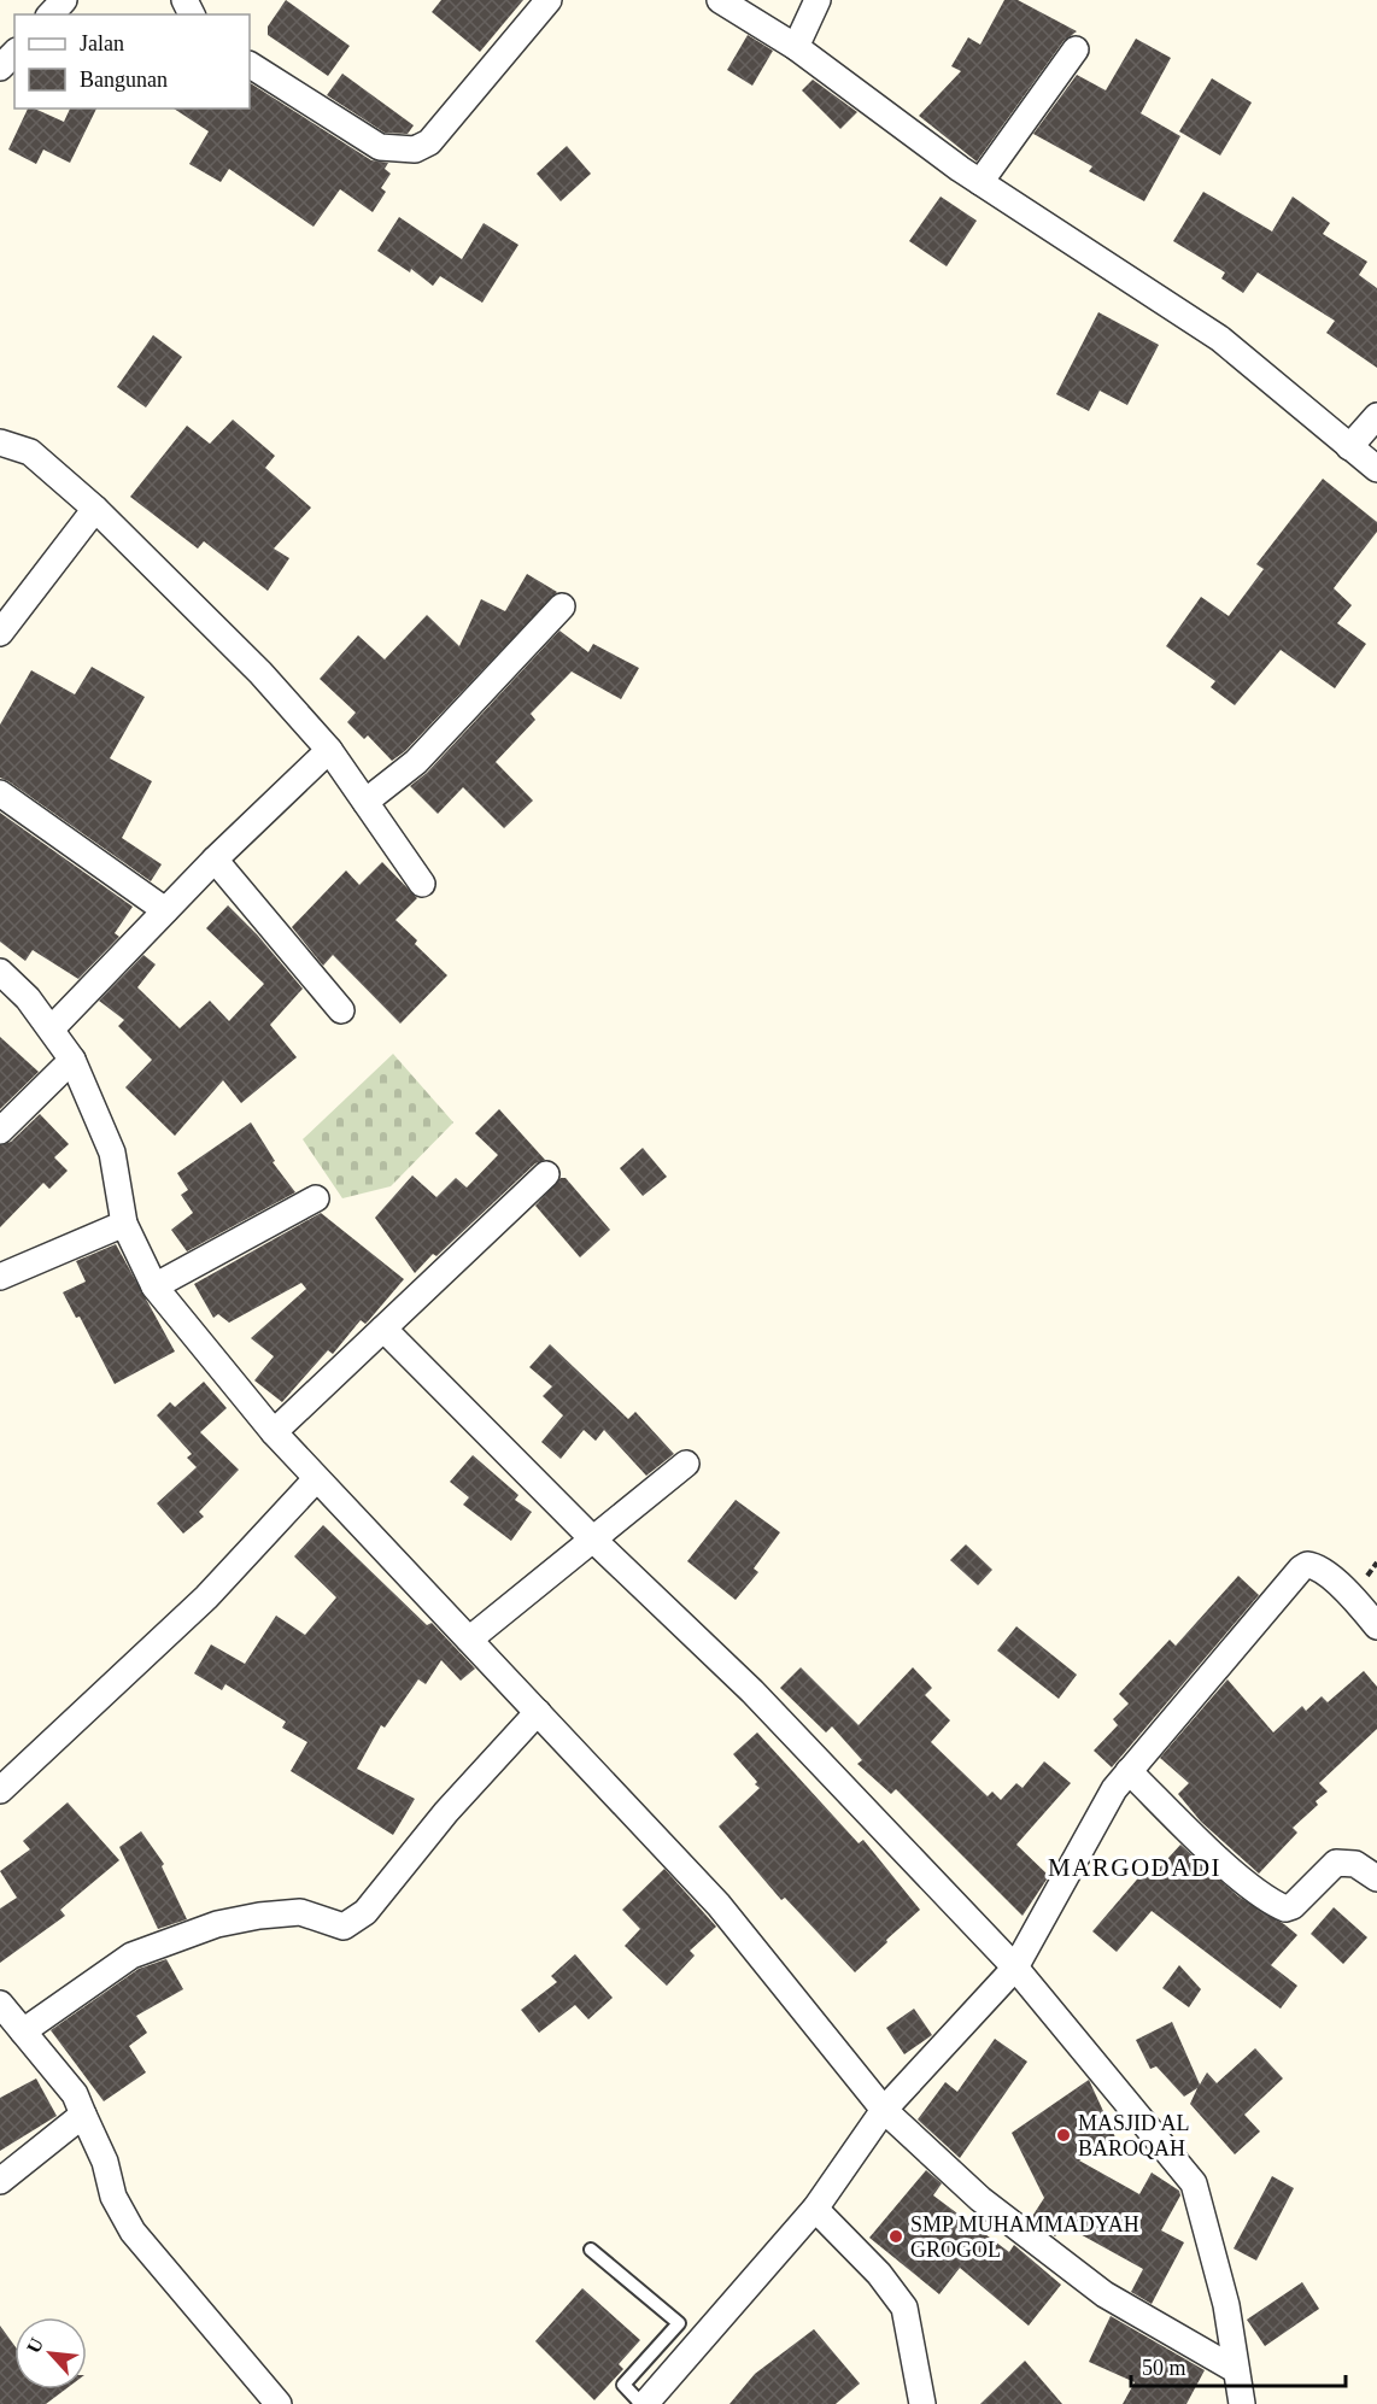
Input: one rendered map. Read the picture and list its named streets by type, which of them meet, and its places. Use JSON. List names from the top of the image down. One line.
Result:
{"districts":["MARGODADI"],"places":["MASJID AL BAROQAH","SMP MUHAMMADYAH GROGOL"],"legend":["Jalan","Bangunan"],"scale_bar":"50 m","north":"top left"}
